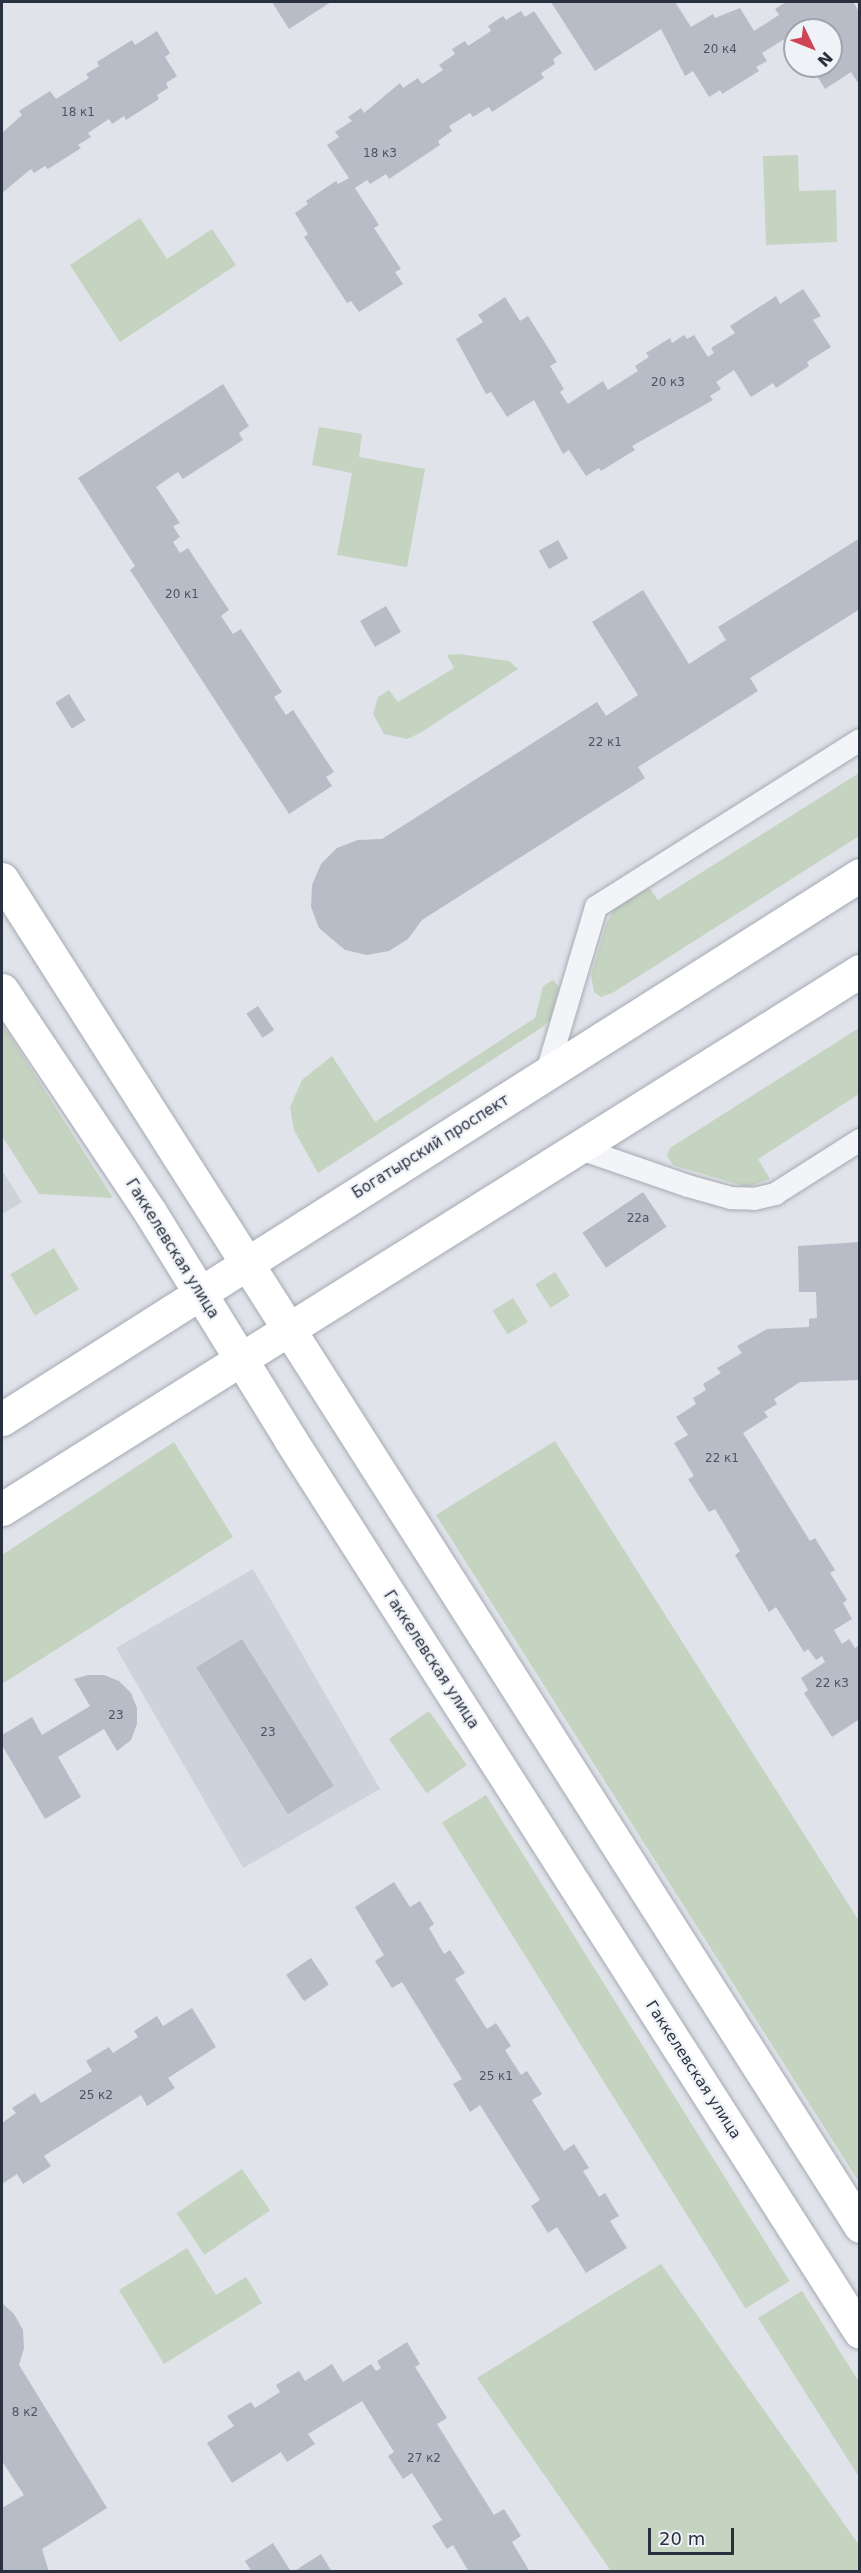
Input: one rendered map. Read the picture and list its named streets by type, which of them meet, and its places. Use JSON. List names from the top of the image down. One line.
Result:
{"streets":{"main road":["Богатырский проспект","Гаккелевская улица"]},"crossings":[["Богатырский проспект","Гаккелевская улица"]],"house_numbers":["20 к4","18 к1","18 к3","20 к3","20 к1","22 к1","22а","22 к1","22 к3","23","23","25 к1","25 к2","8 к2","27 к2"],"scale_bar":"20 m","north":"bottom right"}
